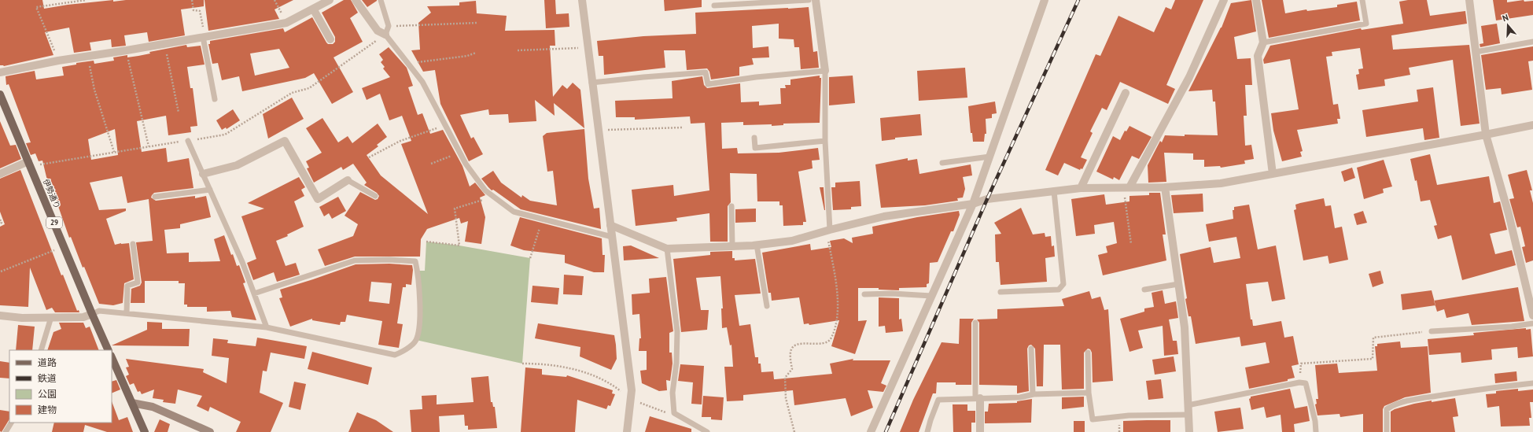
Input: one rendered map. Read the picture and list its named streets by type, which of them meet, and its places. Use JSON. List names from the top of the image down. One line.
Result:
{"streets":{"main road":["伊勢通り","29"]},"legend":["道路","鉄道","公園","建物"],"north":"top"}
